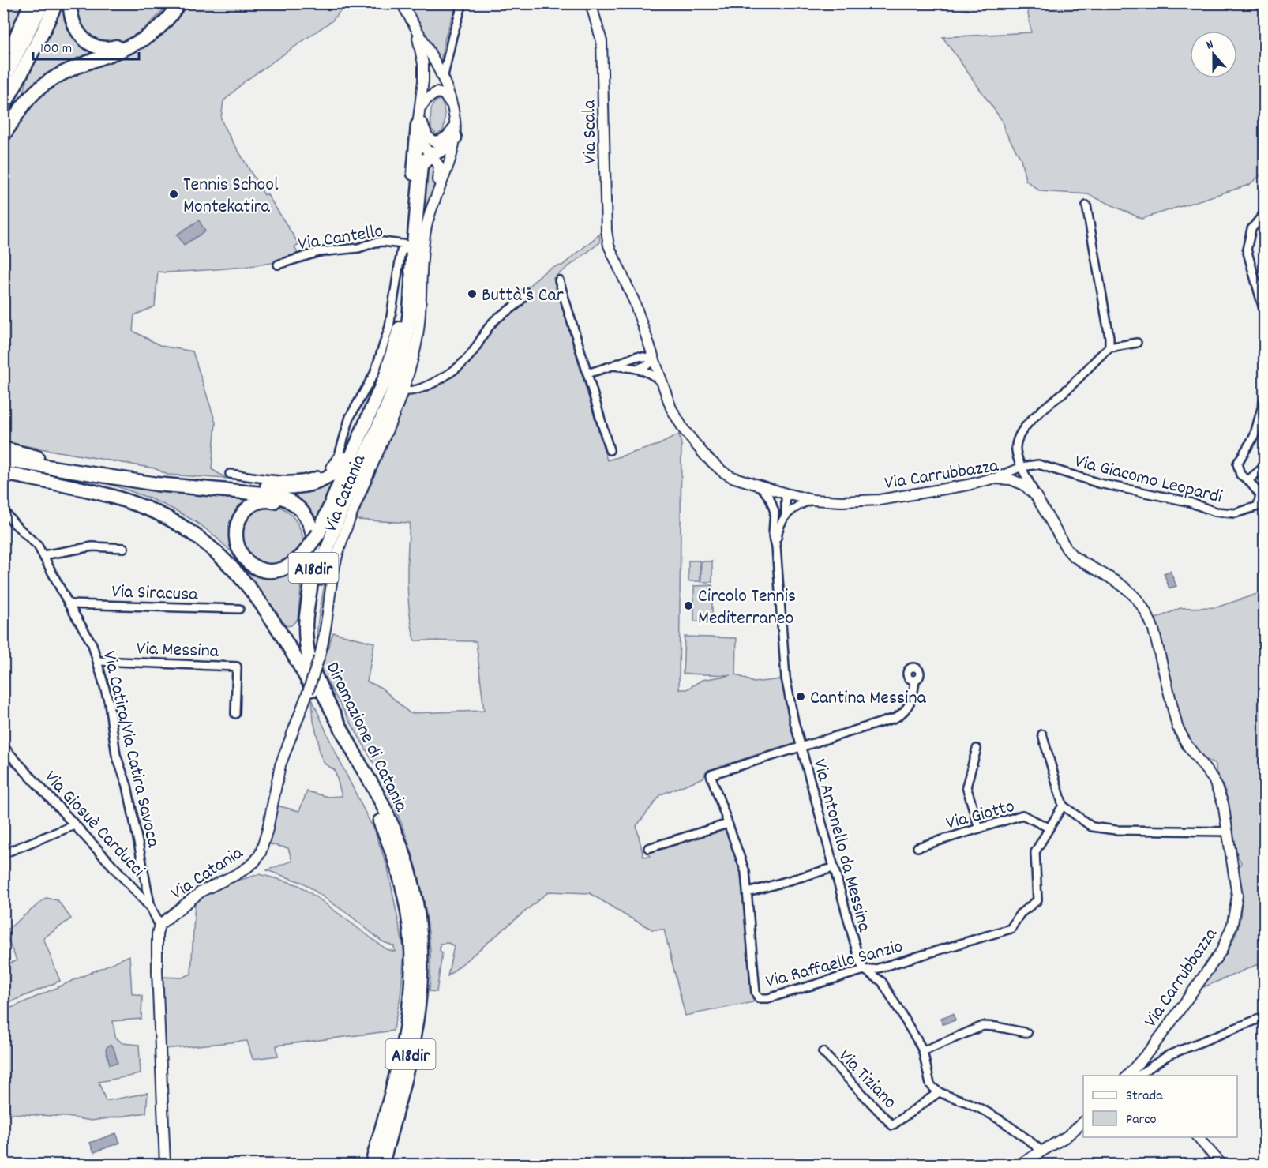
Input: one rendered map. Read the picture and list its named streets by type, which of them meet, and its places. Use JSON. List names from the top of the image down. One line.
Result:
{"streets":{"highway":["A18dir","Diramazione di Catania"],"main road":["Via Scala","Via Carrubbazza","Via Catania"],"street":["Via Cantello","Via Giacomo Leopardi","Via Siracusa","Via Messina","Via Catira/Via Catira Savoca","Via Giotto","Via Giosuè Carducci","Via Antonello da Messina","Via Raffaello Sanzio","Via Tiziano"]},"crossings":[["Via Scala","Via Carrubbazza"],["Via Cantello","Via Catania"],["Via Carrubbazza","Via Giacomo Leopardi"],["Via Catania","Via Giosuè Carducci"],["Via Siracusa","Via Catira/Via Catira Savoca"],["Via Messina","Via Catira/Via Catira Savoca"],["Via Catira/Via Catira Savoca","Via Giosuè Carducci"],["Via Giotto","Via Raffaello Sanzio"],["Via Antonello da Messina","Via Raffaello Sanzio"]],"places":["Tennis School Montekatira","Buttà's Car","Circolo Tennis Mediterraneo","Cantina Messina"],"legend":["Strada","Parco"],"scale_bar":"100 m","north":"top"}
